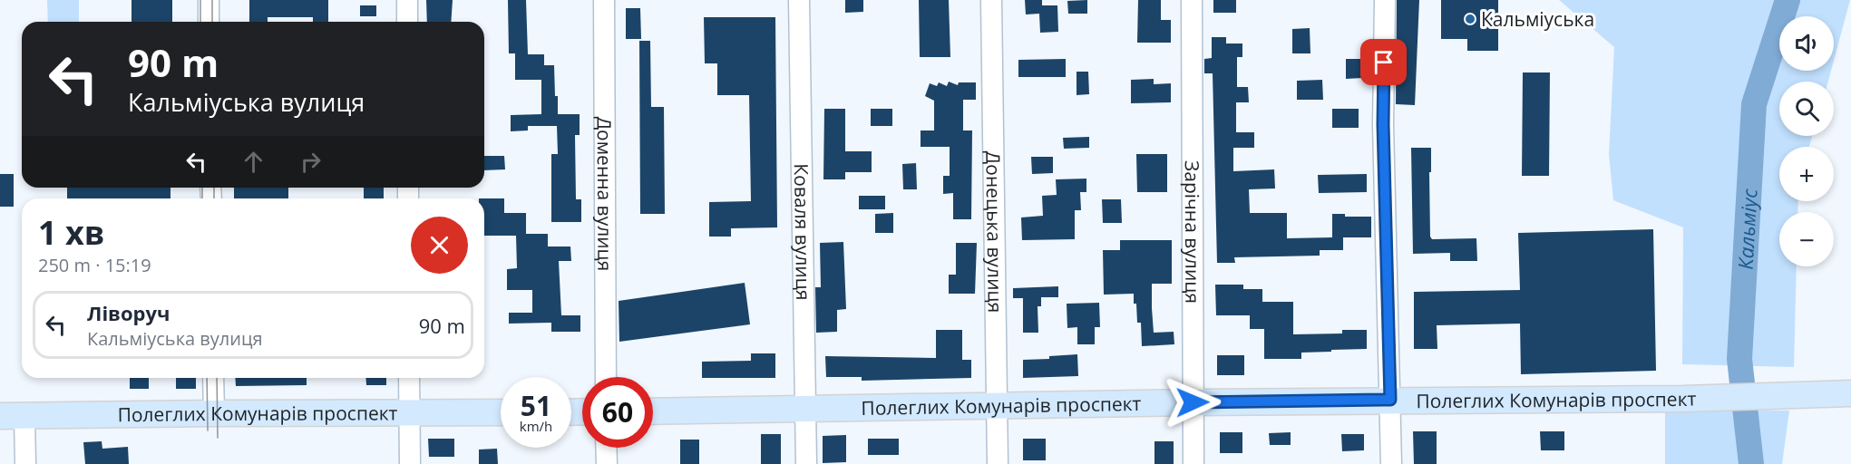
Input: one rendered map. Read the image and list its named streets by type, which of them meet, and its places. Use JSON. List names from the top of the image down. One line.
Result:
{"streets":{"main road":["Полеглих Комунарів проспект"],"street":["Доменна вулиця","Коваля вулиця","Донецька вулиця","Зарічна вулиця"]},"crossings":[["Коваля вулиця","Полеглих Комунарів проспект"],["Донецька вулиця","Полеглих Комунарів проспект"],["Зарічна вулиця","Полеглих Комунарів проспект"]],"water":["Кальміус"],"places":["Кальміуська"],"page":{"map_buttons":["+","−"],"turn":["90 m","Кальміуська вулиця"],"heading":["1 хв","250 m · 15:19"],"list":[{"name":"Ліворуч","note":"Кальміуська вулиця","value":"90 m"}],"speed":"51 km/h","limit":"60"}}
